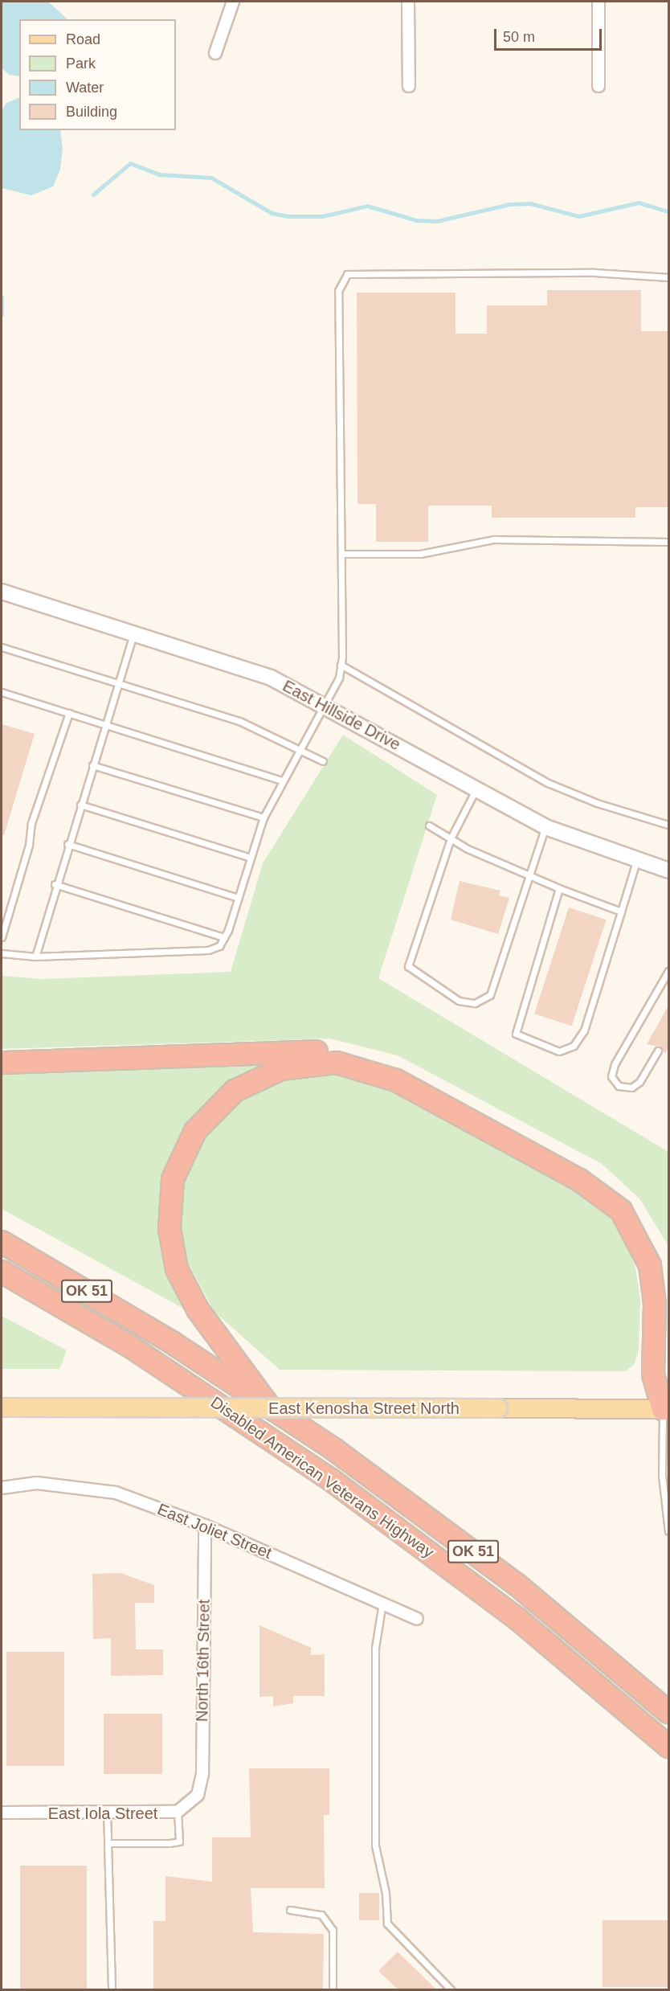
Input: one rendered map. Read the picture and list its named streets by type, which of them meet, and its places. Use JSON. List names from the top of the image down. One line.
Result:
{"streets":{"highway":["OK 51","Disabled American Veterans Highway"],"main road":["East Kenosha Street North"],"street":["East Hillside Drive","East Joliet Street","North 16th Street","East Iola Street"]},"crossings":[["East Joliet Street","North 16th Street"],["North 16th Street","East Iola Street"]],"legend":["Road","Park","Water","Building"],"scale_bar":"50 m"}
